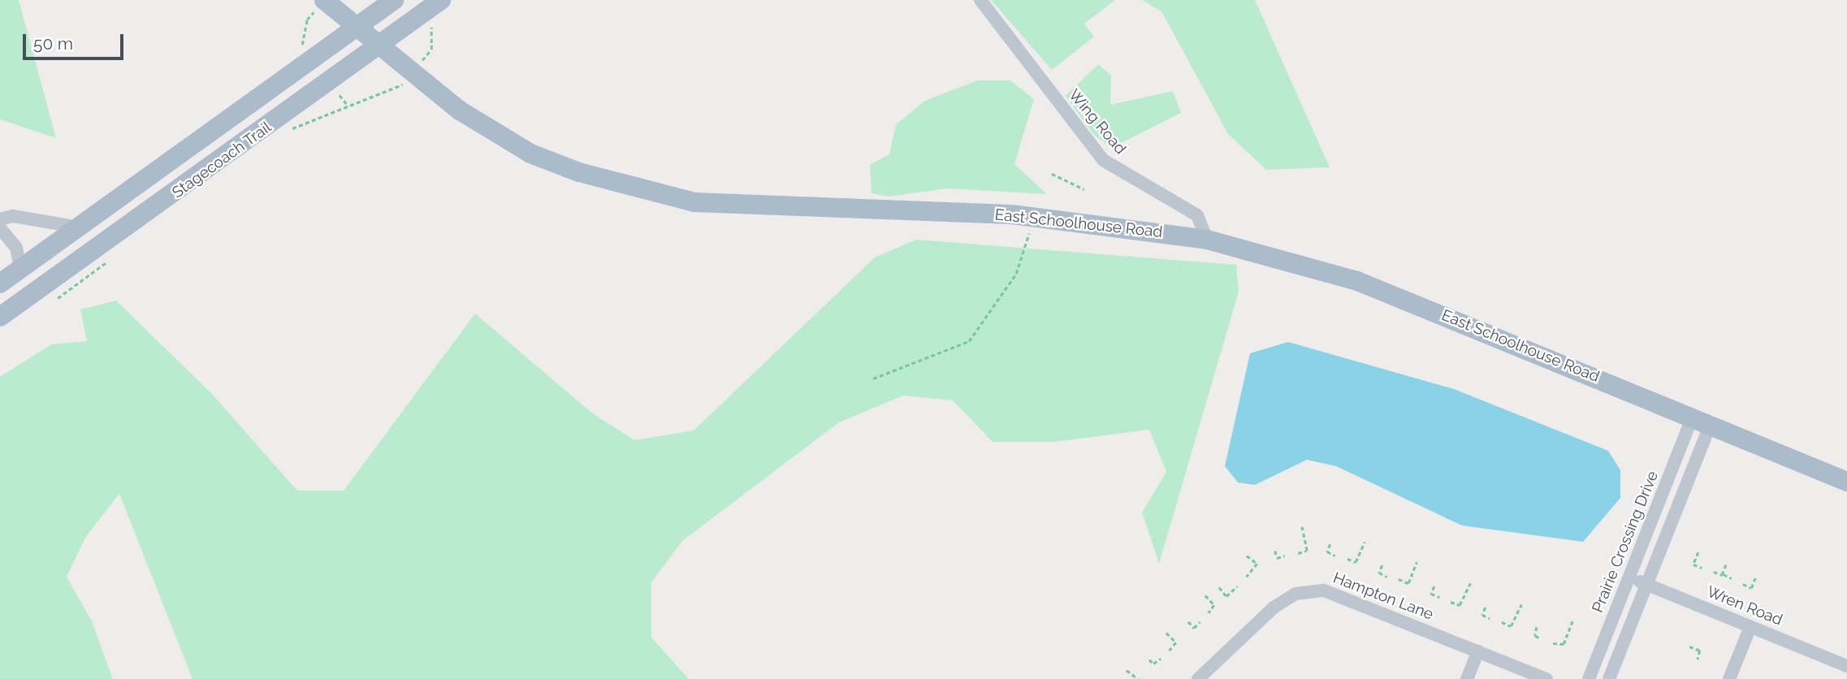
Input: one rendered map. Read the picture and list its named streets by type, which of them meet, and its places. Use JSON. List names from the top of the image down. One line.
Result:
{"streets":{"main road":["Stagecoach Trail","East Schoolhouse Road"],"street":["Wing Road","Prairie Crossing Drive","Hampton Lane","Wren Road"]},"crossings":[["Wing Road","East Schoolhouse Road"],["Stagecoach Trail","East Schoolhouse Road"],["East Schoolhouse Road","Prairie Crossing Drive"],["Prairie Crossing Drive","Wren Road"]],"scale_bar":"50 m"}
